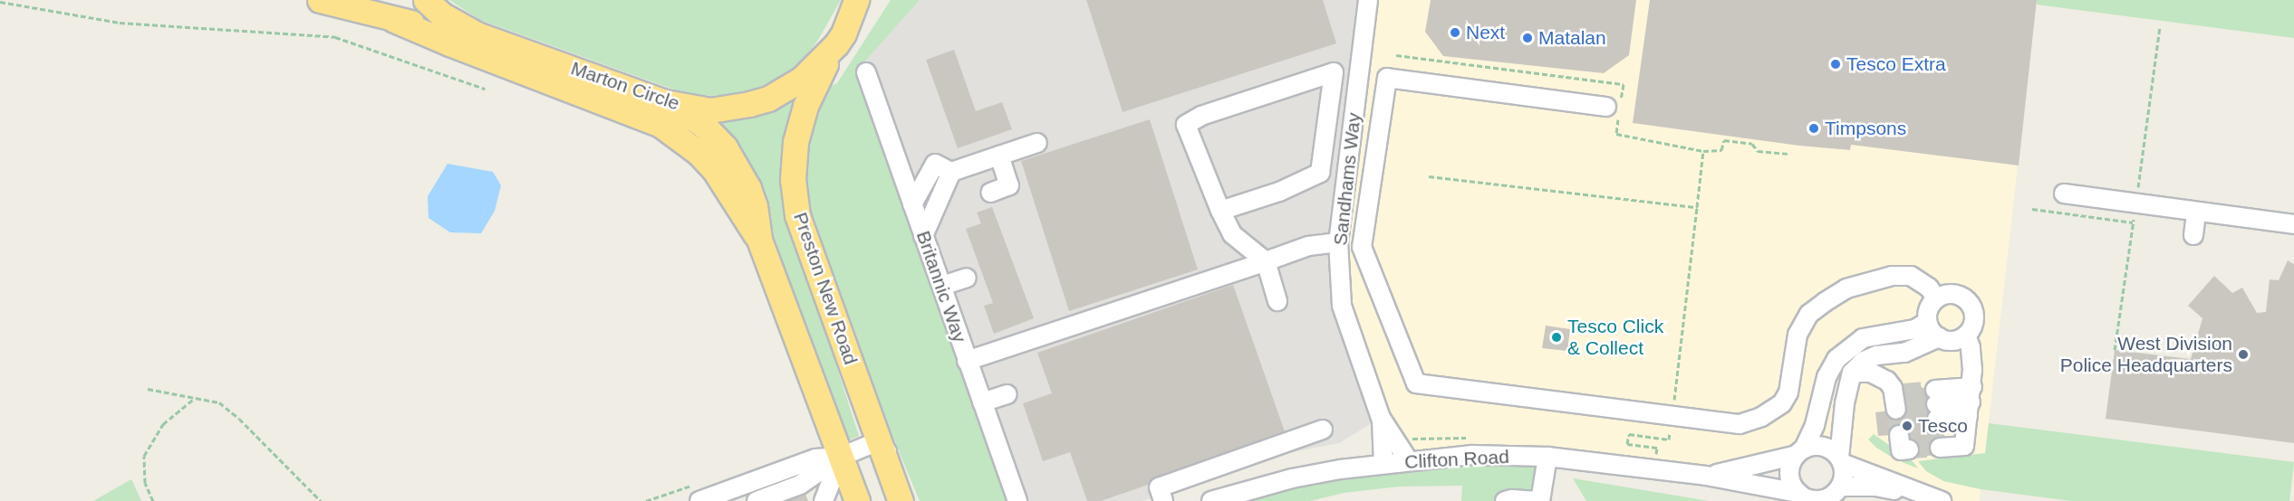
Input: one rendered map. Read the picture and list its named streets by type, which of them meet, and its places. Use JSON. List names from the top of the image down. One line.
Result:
{"streets":{"highway":["Marton Circle","Preston New Road"],"street":["Sandhams Way","Britannic Way","Clifton Road"]},"crossings":[["Marton Circle","Preston New Road"],["Sandhams Way","Clifton Road"]],"places":["Next","Matalan","Tesco Extra","Timpsons","Tesco Click & Collect","West Division Police Headquarters","Tesco"]}
